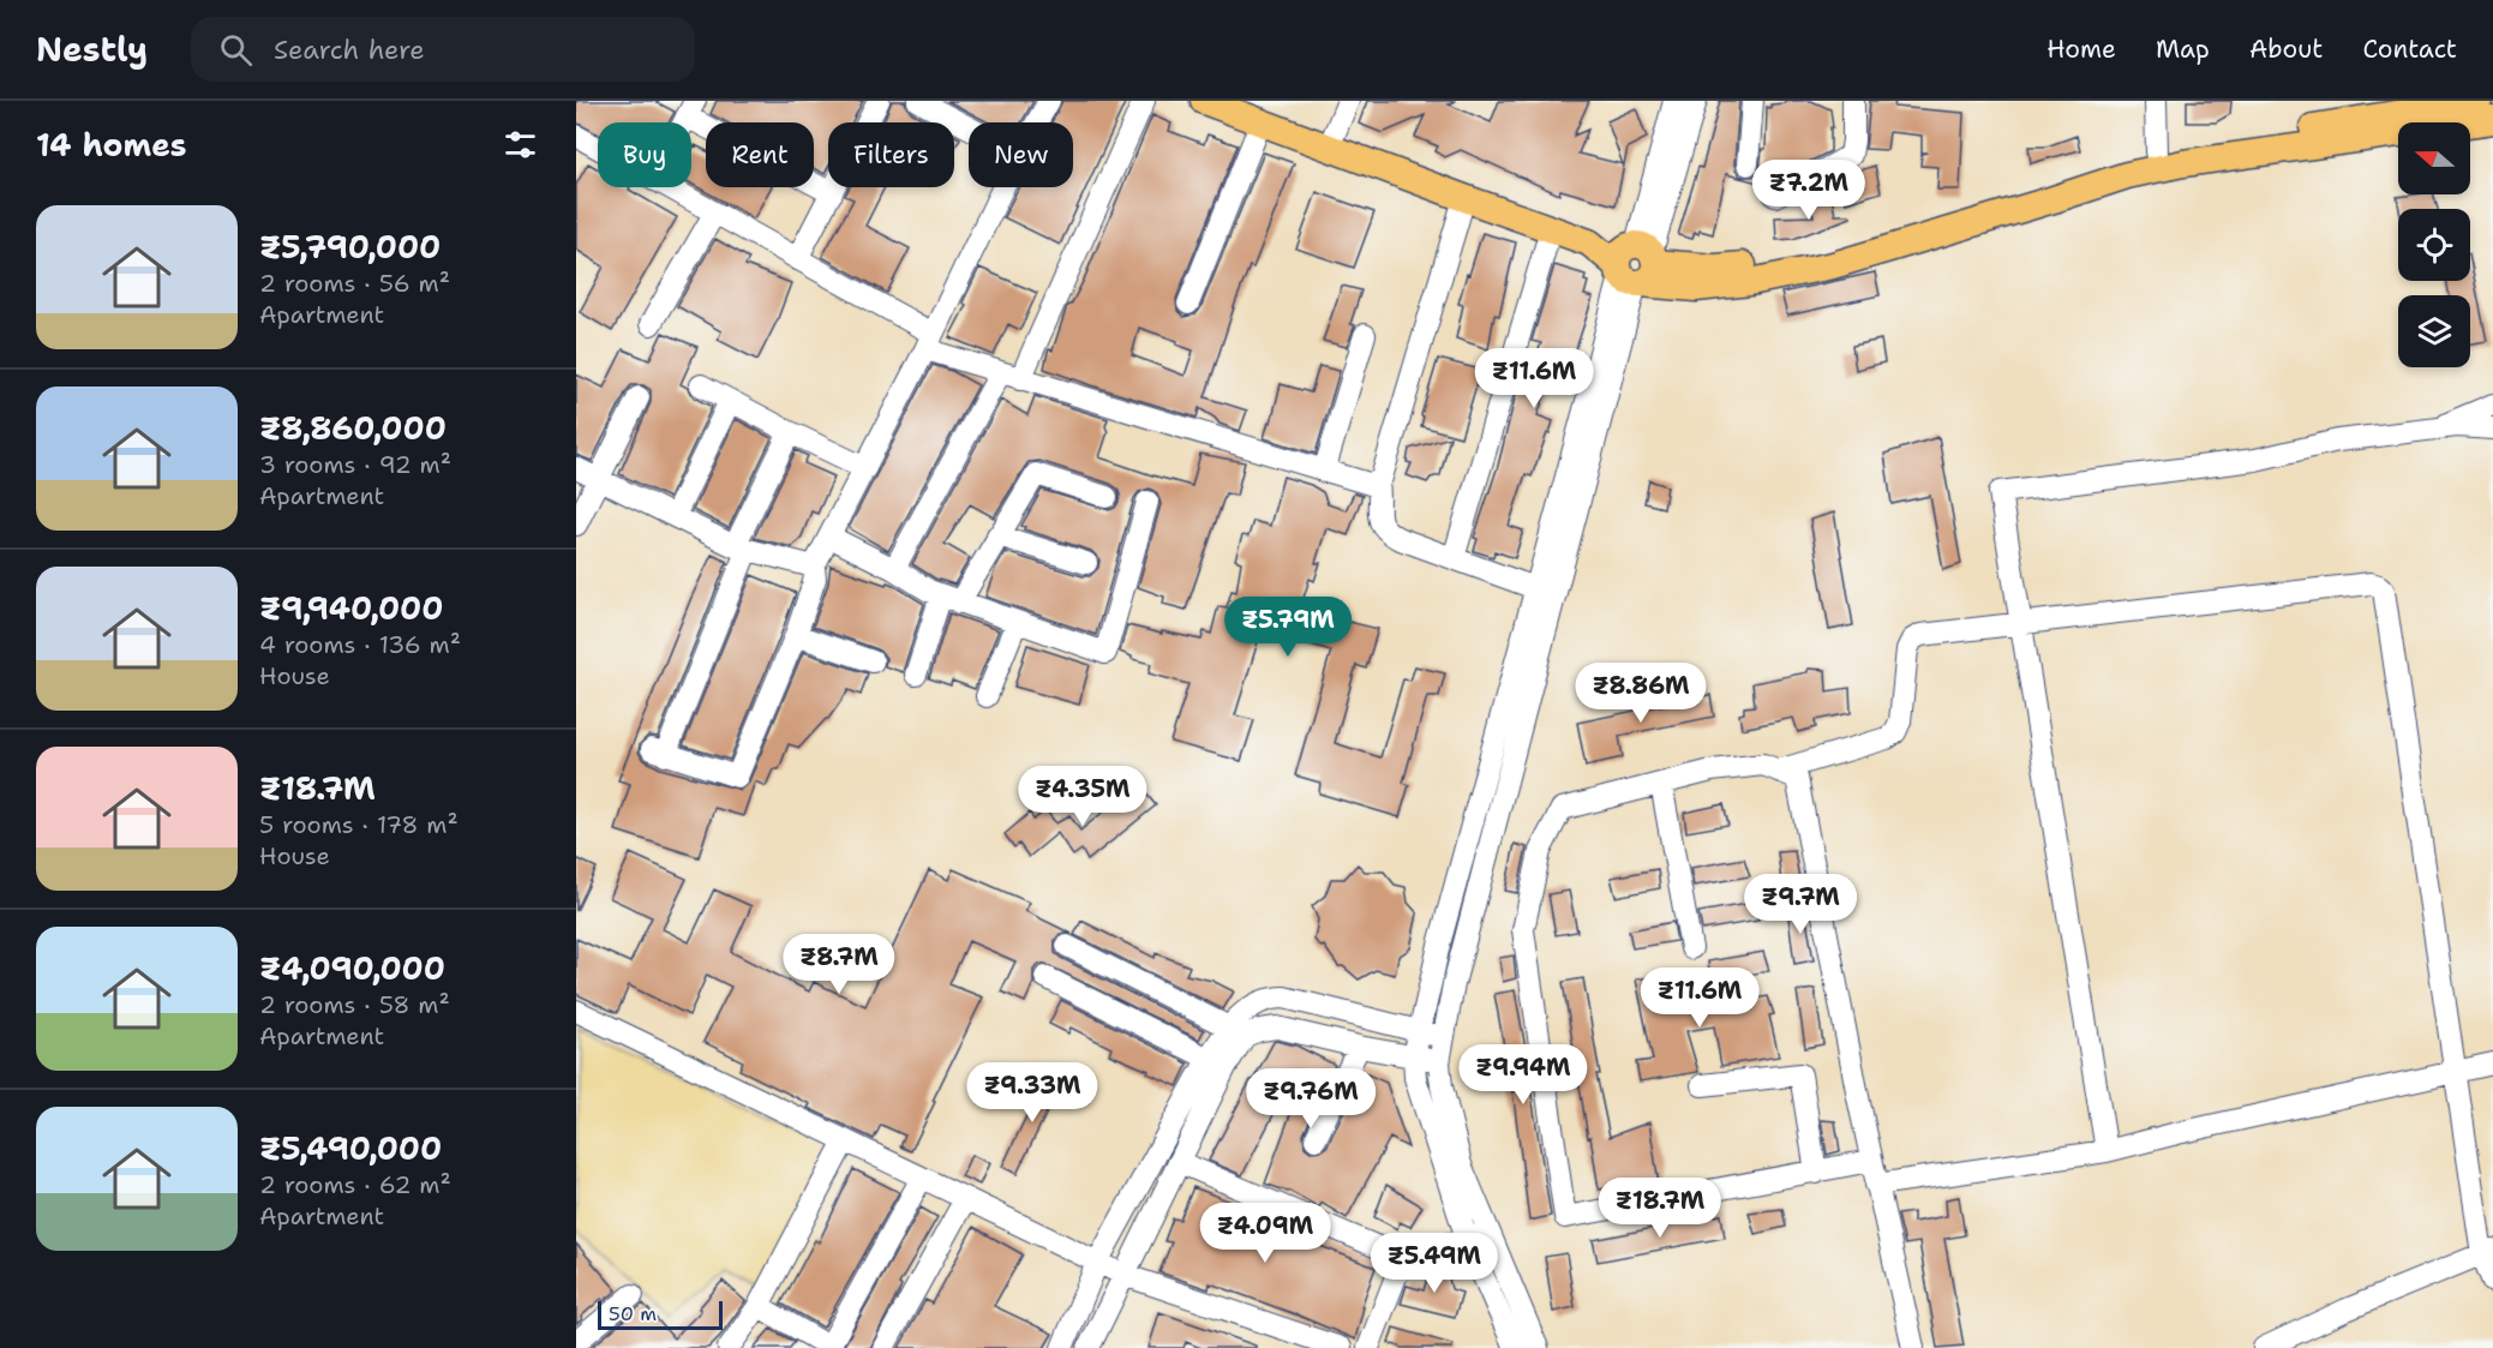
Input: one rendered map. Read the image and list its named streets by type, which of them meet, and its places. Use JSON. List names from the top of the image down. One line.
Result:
{"scale_bar":"50 m","north":"left","page":{"header":"Nestly","search":"Search here","nav":["Home","Map","About","Contact"],"heading":"14 homes","chip":["Buy","Rent","Filters","New"],"price":["₹7.2M","₹11.6M","₹5.79M","₹8.86M","₹4.35M","₹9.7M","₹8.7M","₹11.6M","₹9.94M","₹9.33M","₹9.76M","₹18.7M","₹4.09M","₹5.49M"],"list":[{"name":"₹5,790,000","note":"2 rooms · 56 m² · Apartment"},{"name":"₹8,860,000","note":"3 rooms · 92 m² · Apartment"},{"name":"₹9,940,000","note":"4 rooms · 136 m² · House"},{"name":"₹18.7M","note":"5 rooms · 178 m² · House"},{"name":"₹4,090,000","note":"2 rooms · 58 m² · Apartment"},{"name":"₹5,490,000","note":"2 rooms · 62 m² · Apartment"}],"scale":"50 m"}}
